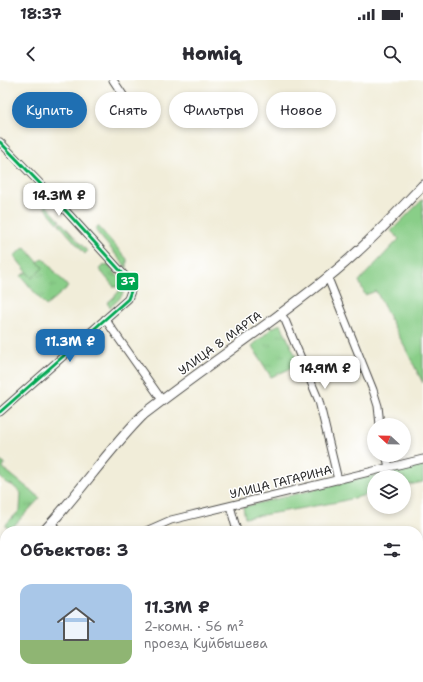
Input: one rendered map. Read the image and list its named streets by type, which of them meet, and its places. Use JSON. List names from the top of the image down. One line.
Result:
{"streets":{"main road":["УЛИЦА 8 МАРТА"],"street":["УЛИЦА ГАГАРИНА"]},"lines":["transit line 37"],"north":"left","page":{"status":"18:37","header":"Homiq","chip":["Купить","Снять","Фильтры","Новое"],"price":["14.3M ₽","11.3M ₽","14.9M ₽"],"heading":"Объектов: 3","list":[{"name":"11.3M ₽","note":"2-комн. · 56 m² · проезд Куйбышева"}]}}
